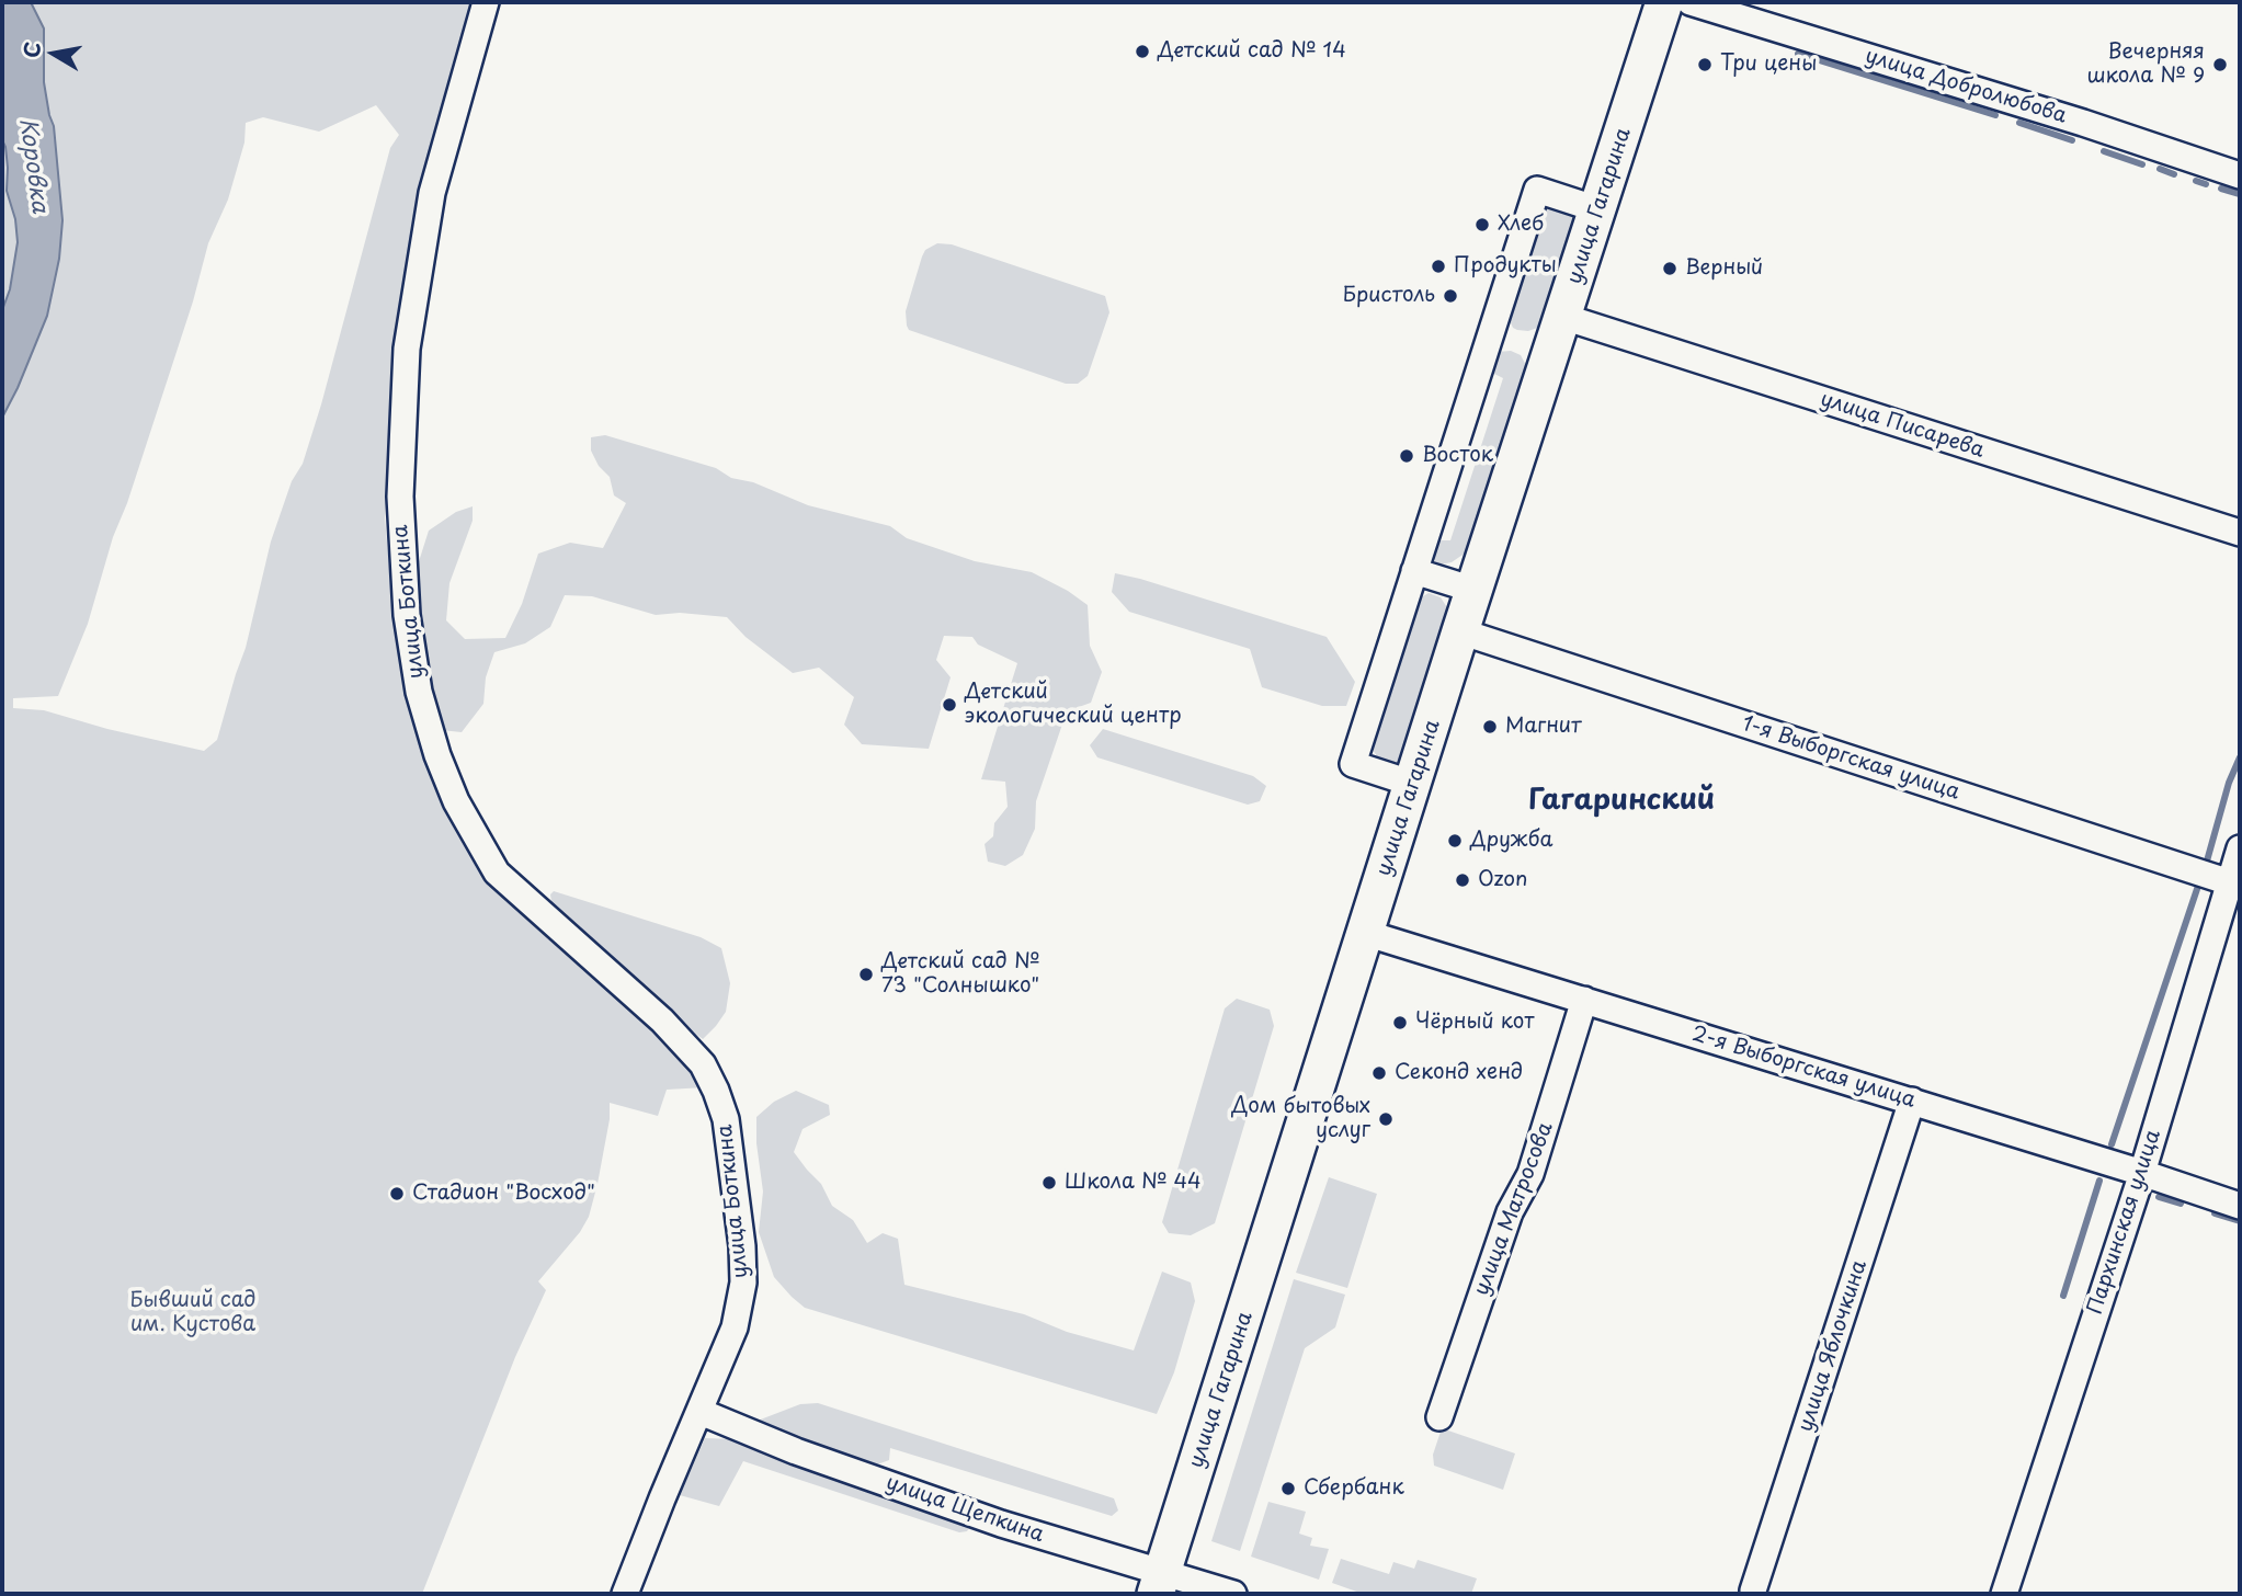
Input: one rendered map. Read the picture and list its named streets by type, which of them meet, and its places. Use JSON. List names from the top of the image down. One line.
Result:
{"streets":{"main road":["улица Гагарина"],"street":["улица Добролюбова","улица Писарева","улица Боткина","1-я Выборгская улица","2-я Выборгская улица","улица Матросова","Пархинская улица","улица Яблочкина","улица Щепкина"]},"crossings":[["улица Гагарина","улица Писарева"],["улица Гагарина","1-я Выборгская улица"],["улица Гагарина","2-я Выборгская улица"],["улица Гагарина","улица Щепкина"],["улица Боткина","улица Щепкина"],["1-я Выборгская улица","Пархинская улица"],["2-я Выборгская улица","улица Матросова"],["2-я Выборгская улица","Пархинская улица"],["2-я Выборгская улица","улица Яблочкина"]],"districts":["Гагаринский"],"water":["Коровка"],"parks":["Бывший сад им. Кустова"],"places":["Детский сад № 14","Три цены","Вечерняя школа № 9","Хлеб","Продукты","Верный","Бристоль","Восток","Детский экологический центр","Магнит","Дружба","Ozon","Детский сад № 73 \"Солнышко\"","Чёрный кот","Секонд хенд","Дом бытовых услуг","Школа № 44","Стадион \"Восход\"","Сбербанк"],"north":"left"}
